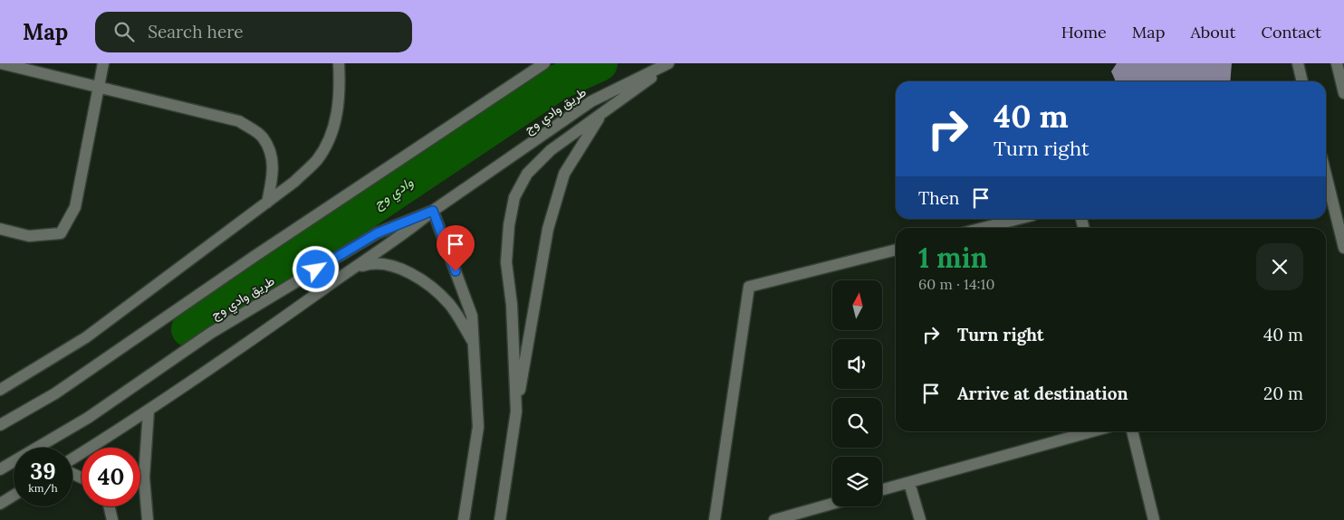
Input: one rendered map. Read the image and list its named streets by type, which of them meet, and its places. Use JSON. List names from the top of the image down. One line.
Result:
{"streets":{"street":["طريق وادي وج"]},"water":["وادي وج"],"north":"top","page":{"header":"Map","search":"Search here","nav":["Home","Map","About","Contact"],"turn":["40 m","Turn right"],"then":"Then","heading":["1 min","60 m · 14:10"],"list":[{"name":"Turn right","value":"40 m"},{"name":"Arrive at destination","value":"20 m"}],"speed":"39 km/h","limit":"40"}}
